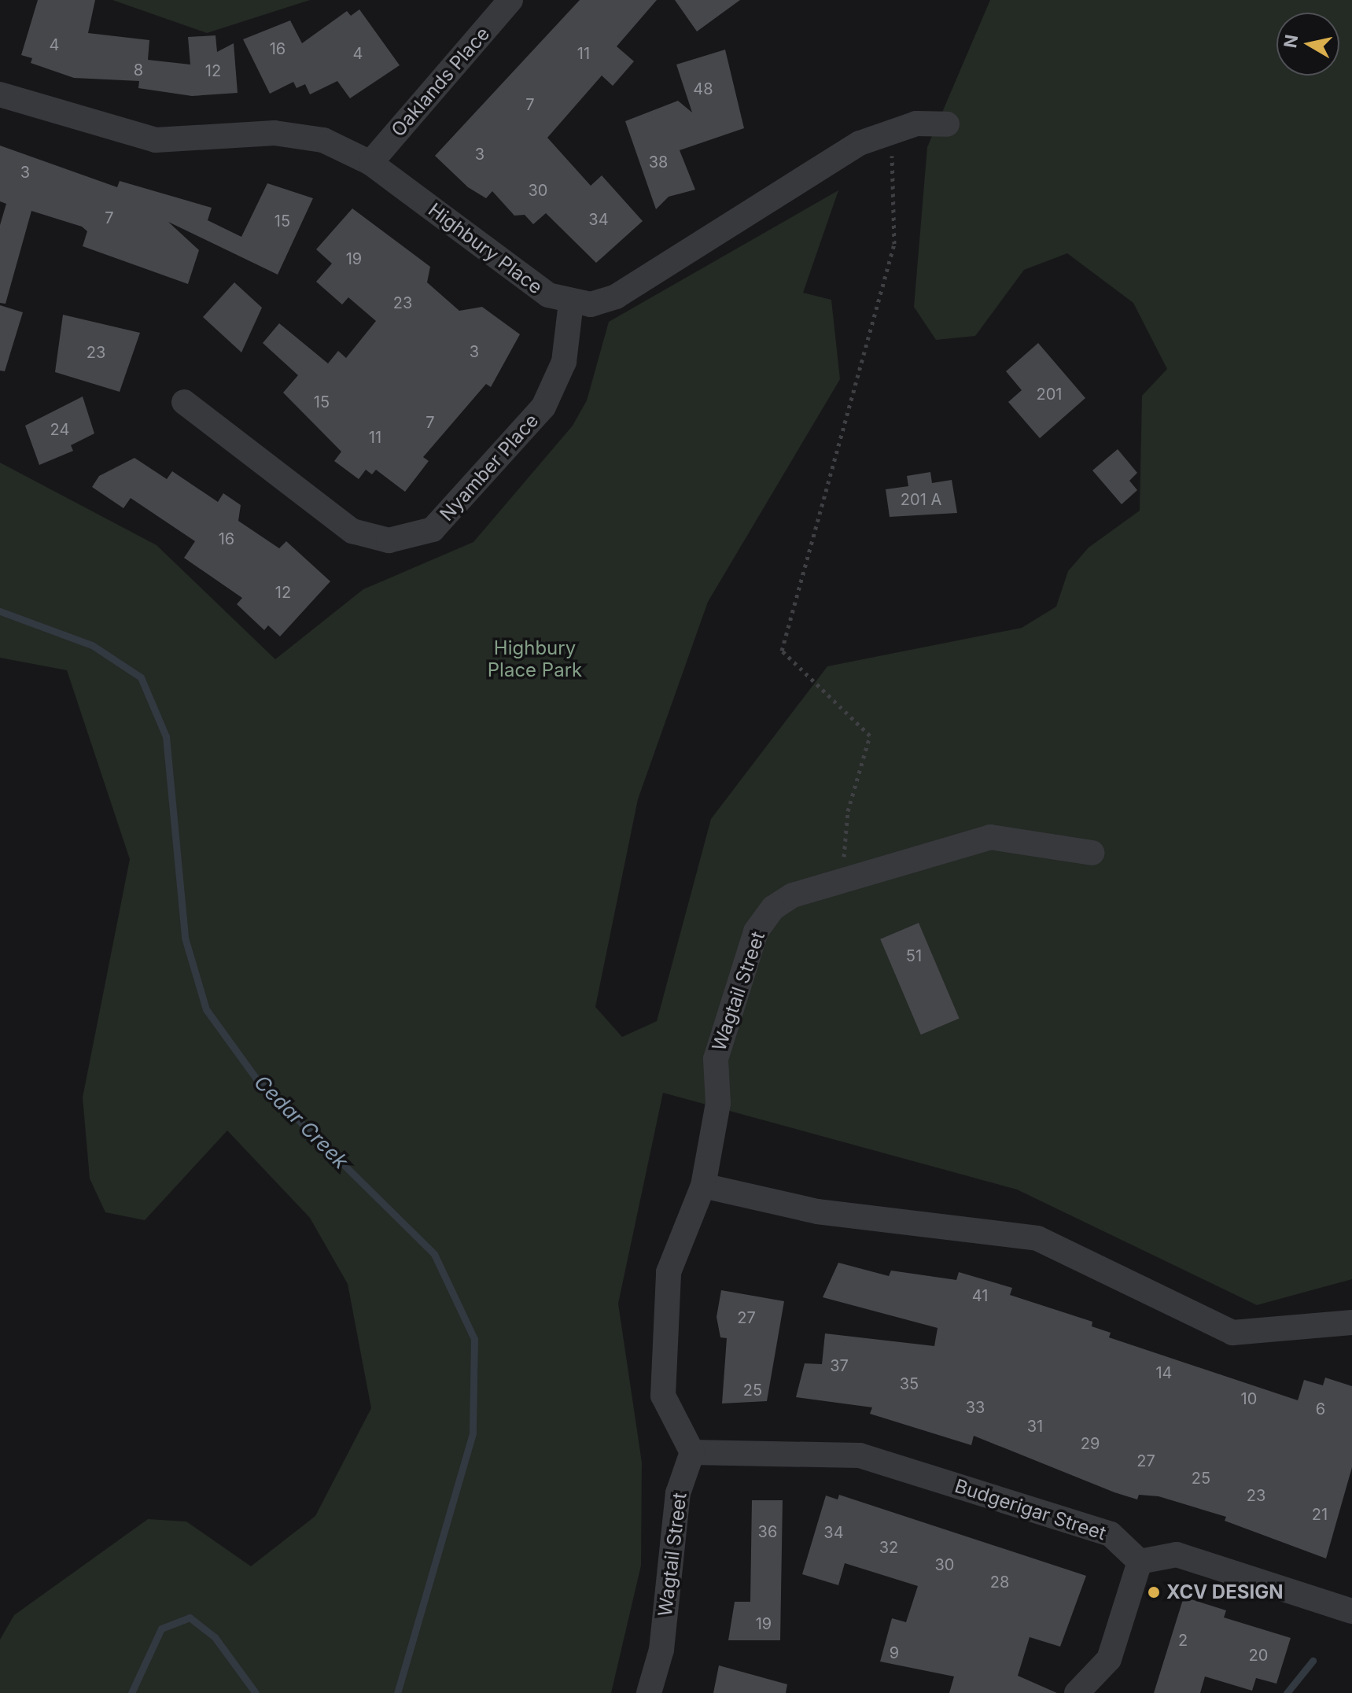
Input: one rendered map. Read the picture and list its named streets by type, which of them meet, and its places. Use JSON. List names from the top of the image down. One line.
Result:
{"streets":{"street":["Oaklands Place","Highbury Place","Nyamber Place","Wagtail Street","Budgerigar Street"]},"crossings":[["Oaklands Place","Highbury Place"],["Highbury Place","Nyamber Place"],["Wagtail Street","Budgerigar Street"]],"water":["Cedar Creek"],"parks":["Highbury Place Park"],"places":["XCV DESIGN"],"house_numbers":["4","16","4","11","8","12","48","7","3","38","3","30","7","34","15","19","23","3","23","201","15","7","24","11","201 A","16","12","51","41","27","37","14","35","25","10","33","6","31","29","27","25","23","21","36","34","32","30","28","19","2","9","20"],"north":"left"}
